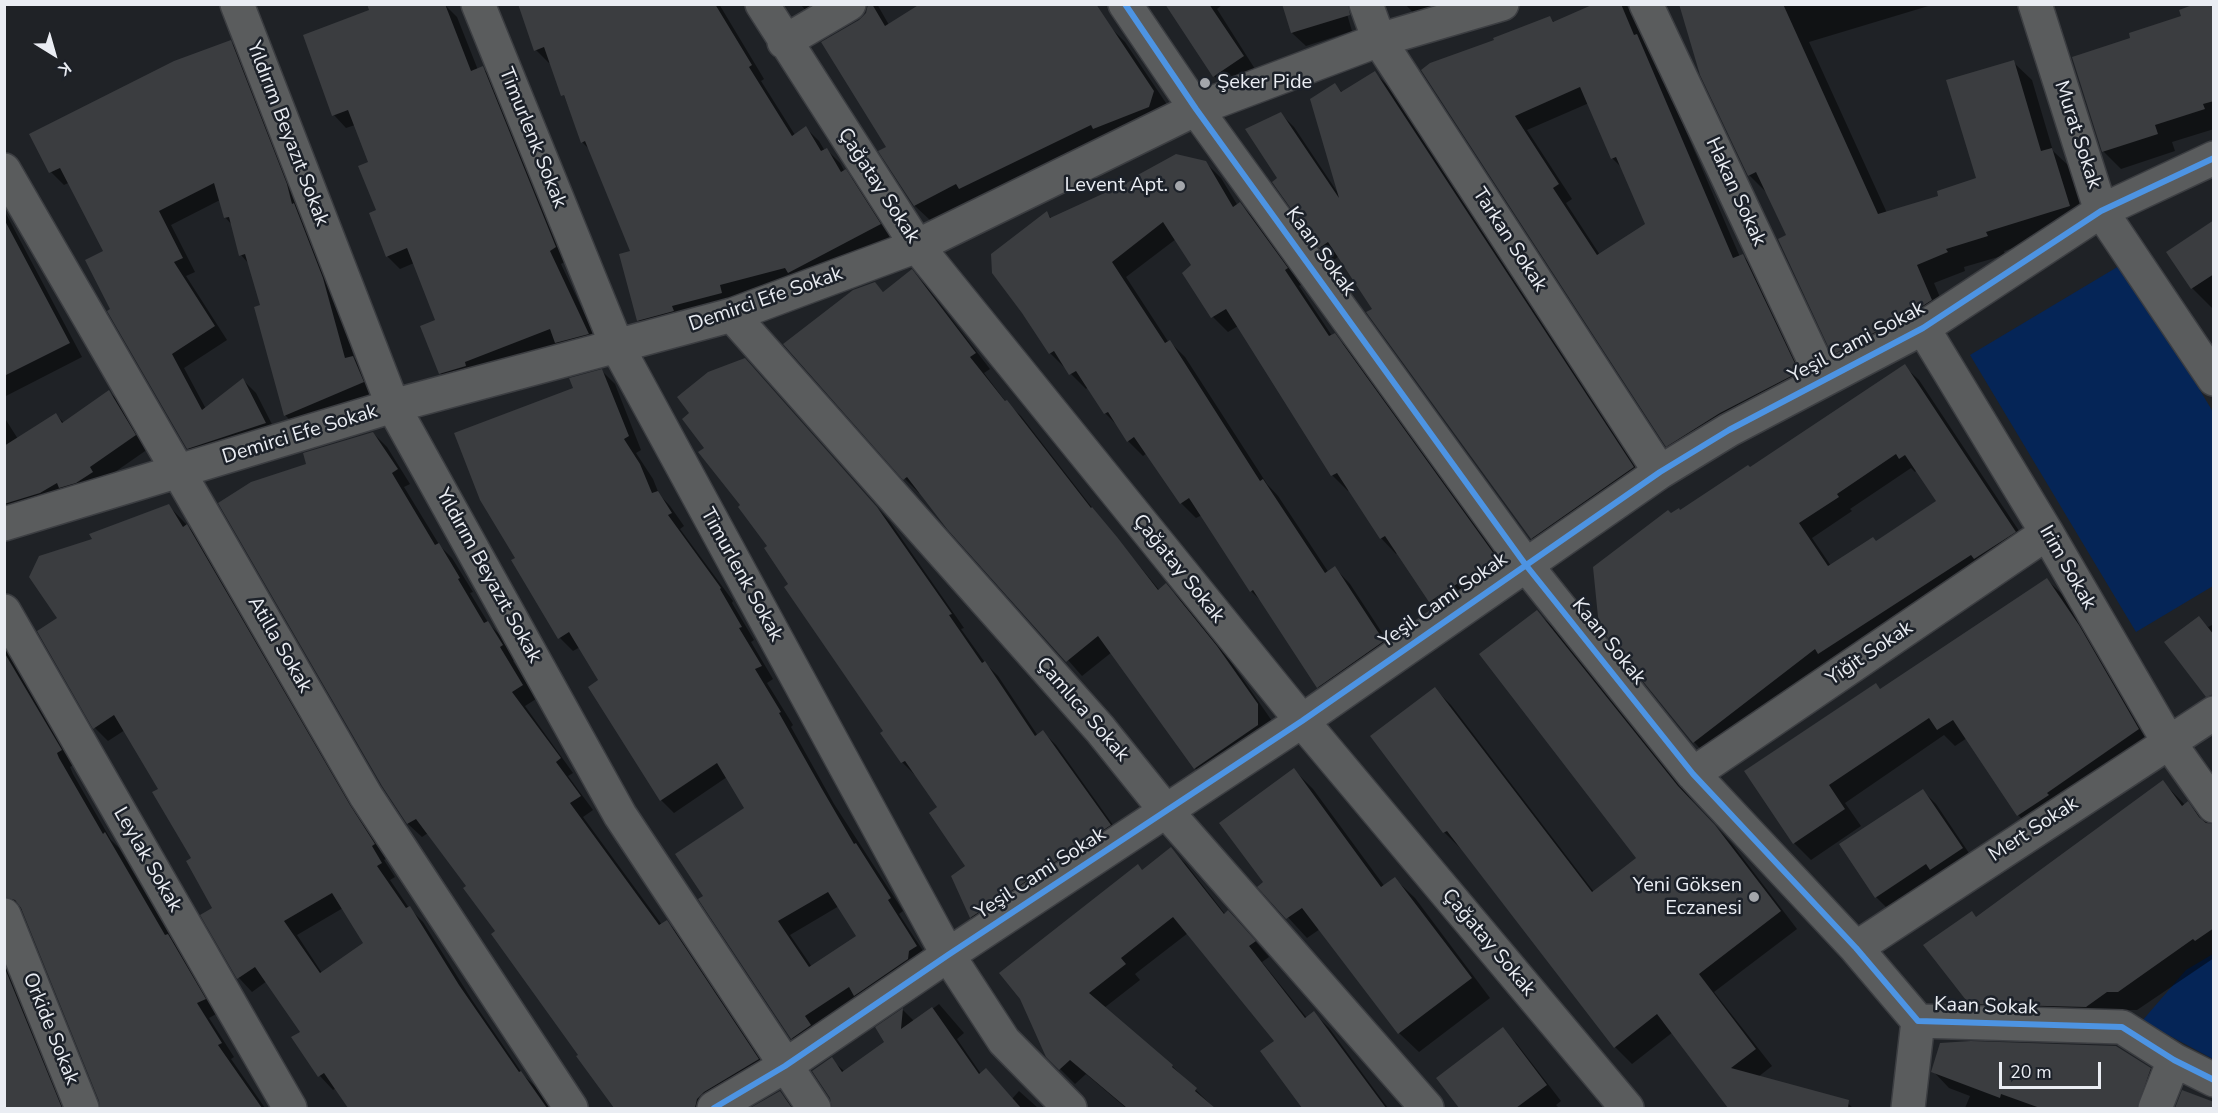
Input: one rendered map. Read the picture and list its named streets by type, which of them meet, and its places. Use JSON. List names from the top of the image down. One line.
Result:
{"streets":{"street":["Yıldırım Beyazıt Sokak","Murat Sokak","Timurlenk Sokak","Çağatay Sokak","Hakan Sokak","Tarkan Sokak","Kaan Sokak","Demirci Efe Sokak","Yeşil Cami Sokak","Irim Sokak","Atilla Sokak","Yiğit Sokak","Çamlıca Sokak","Mert Sokak","Leylak Sokak","Orkide Sokak"]},"crossings":[["Yıldırım Beyazıt Sokak","Demirci Efe Sokak"],["Yıldırım Beyazıt Sokak","Yeşil Cami Sokak"],["Murat Sokak","Yeşil Cami Sokak"],["Timurlenk Sokak","Demirci Efe Sokak"],["Timurlenk Sokak","Yeşil Cami Sokak"],["Çağatay Sokak","Demirci Efe Sokak"],["Çağatay Sokak","Yeşil Cami Sokak"],["Hakan Sokak","Yeşil Cami Sokak"],["Tarkan Sokak","Demirci Efe Sokak"],["Tarkan Sokak","Yeşil Cami Sokak"],["Kaan Sokak","Demirci Efe Sokak"],["Kaan Sokak","Yeşil Cami Sokak"],["Kaan Sokak","Yiğit Sokak"],["Kaan Sokak","Mert Sokak"],["Demirci Efe Sokak","Atilla Sokak"],["Demirci Efe Sokak","Çamlıca Sokak"],["Yeşil Cami Sokak","Irim Sokak"],["Yeşil Cami Sokak","Çamlıca Sokak"],["Irim Sokak","Yiğit Sokak"],["Irim Sokak","Mert Sokak"]],"places":["Şeker Pide","Levent Apt.","Yeni Göksen Eczanesi"],"scale_bar":"20 m","north":"bottom right"}
